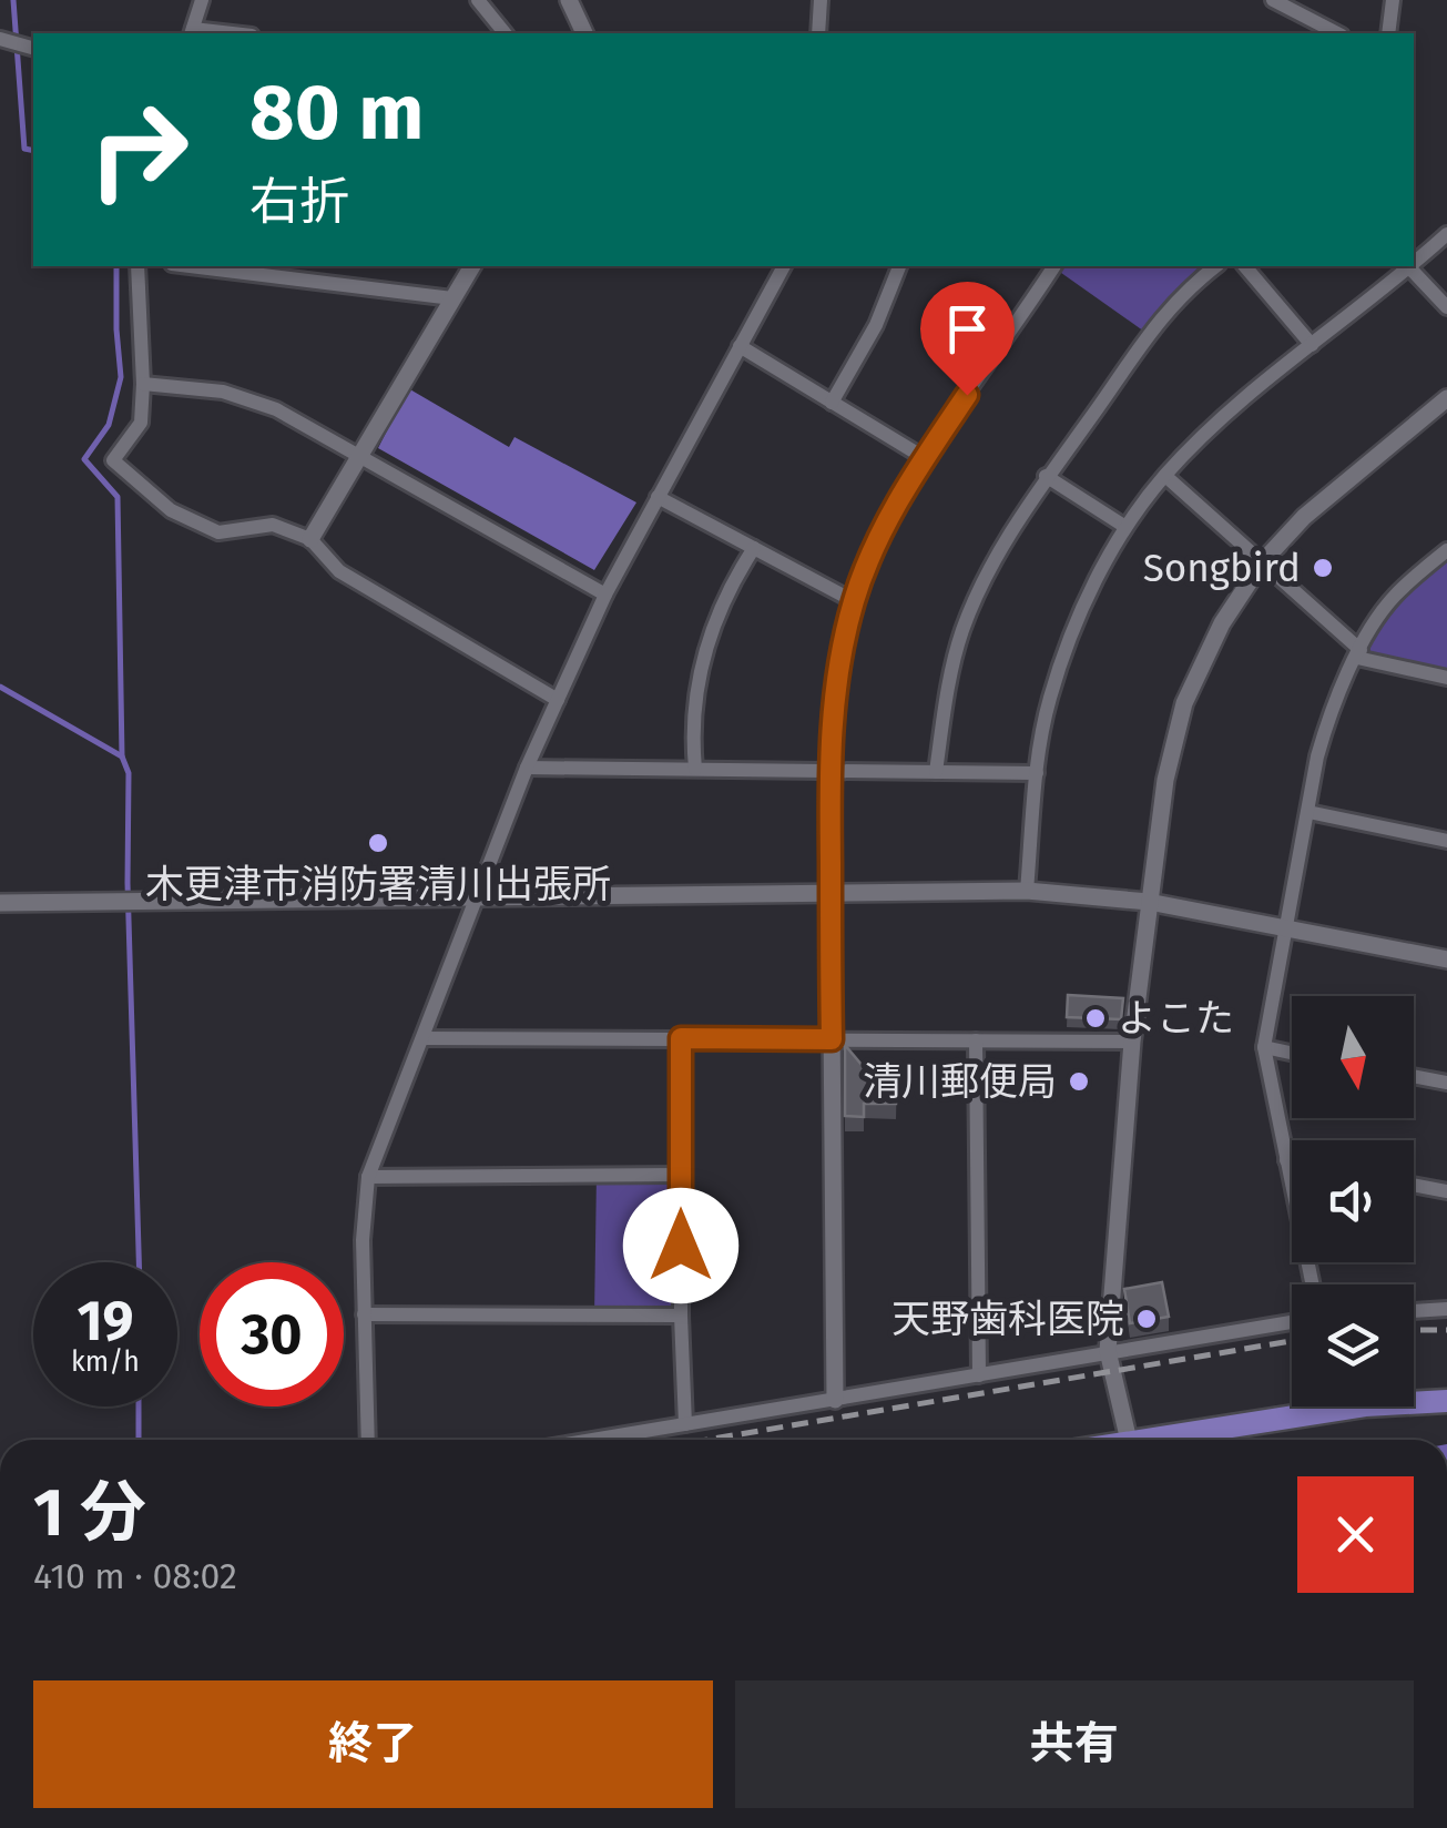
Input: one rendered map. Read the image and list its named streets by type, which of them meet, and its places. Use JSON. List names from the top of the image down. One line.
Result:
{"places":["Songbird","木更津市消防署清川出張所","よこた","清川郵便局","天野歯科医院"],"north":"bottom","page":{"turn":["80 m","右折"],"speed":"19 km/h","limit":"30","heading":["1 分","410 m · 08:02"],"buttons":["終了","共有"]}}
